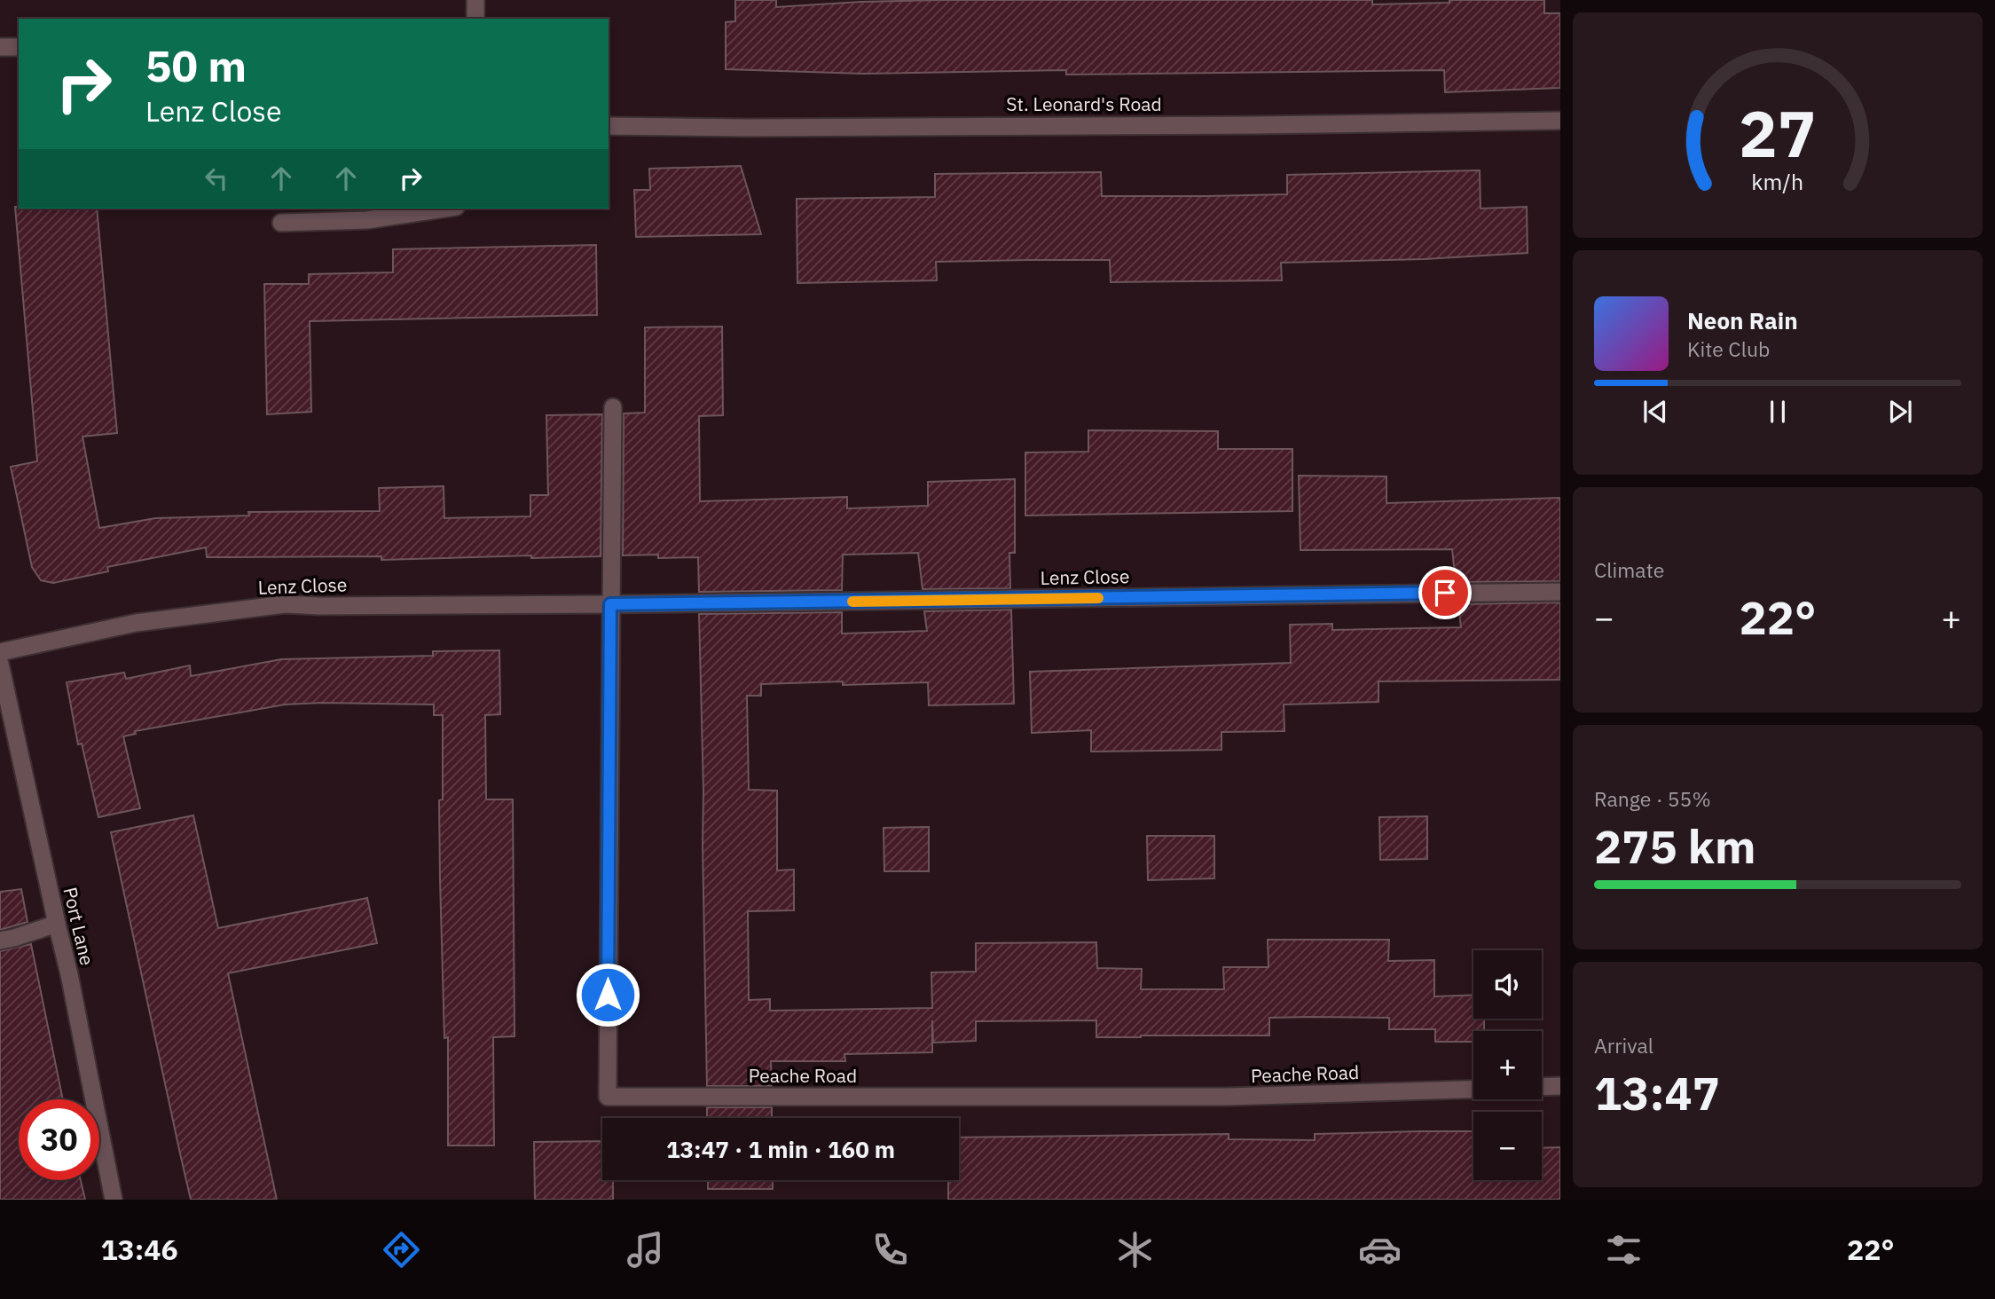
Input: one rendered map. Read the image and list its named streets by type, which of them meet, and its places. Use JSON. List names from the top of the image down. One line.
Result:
{"streets":{"street":["St. Leonard's Road","Lenz Close","Port Lane","Peache Road"]},"crossings":[["Lenz Close","Peache Road"]],"page":{"turn":["50 m","Lenz Close"],"song":["Neon Rain","Kite Club"],"tile":["Climate",["Range · 55%","275 km"],["Arrival","13:47"]],"heat":["−","22°","+"],"map_buttons":["+","−"],"limit":"30","trip":"13:47 · 1 min · 160 m","tabs":["13:46","22°"],"gauge":["27","km/h"]}}
